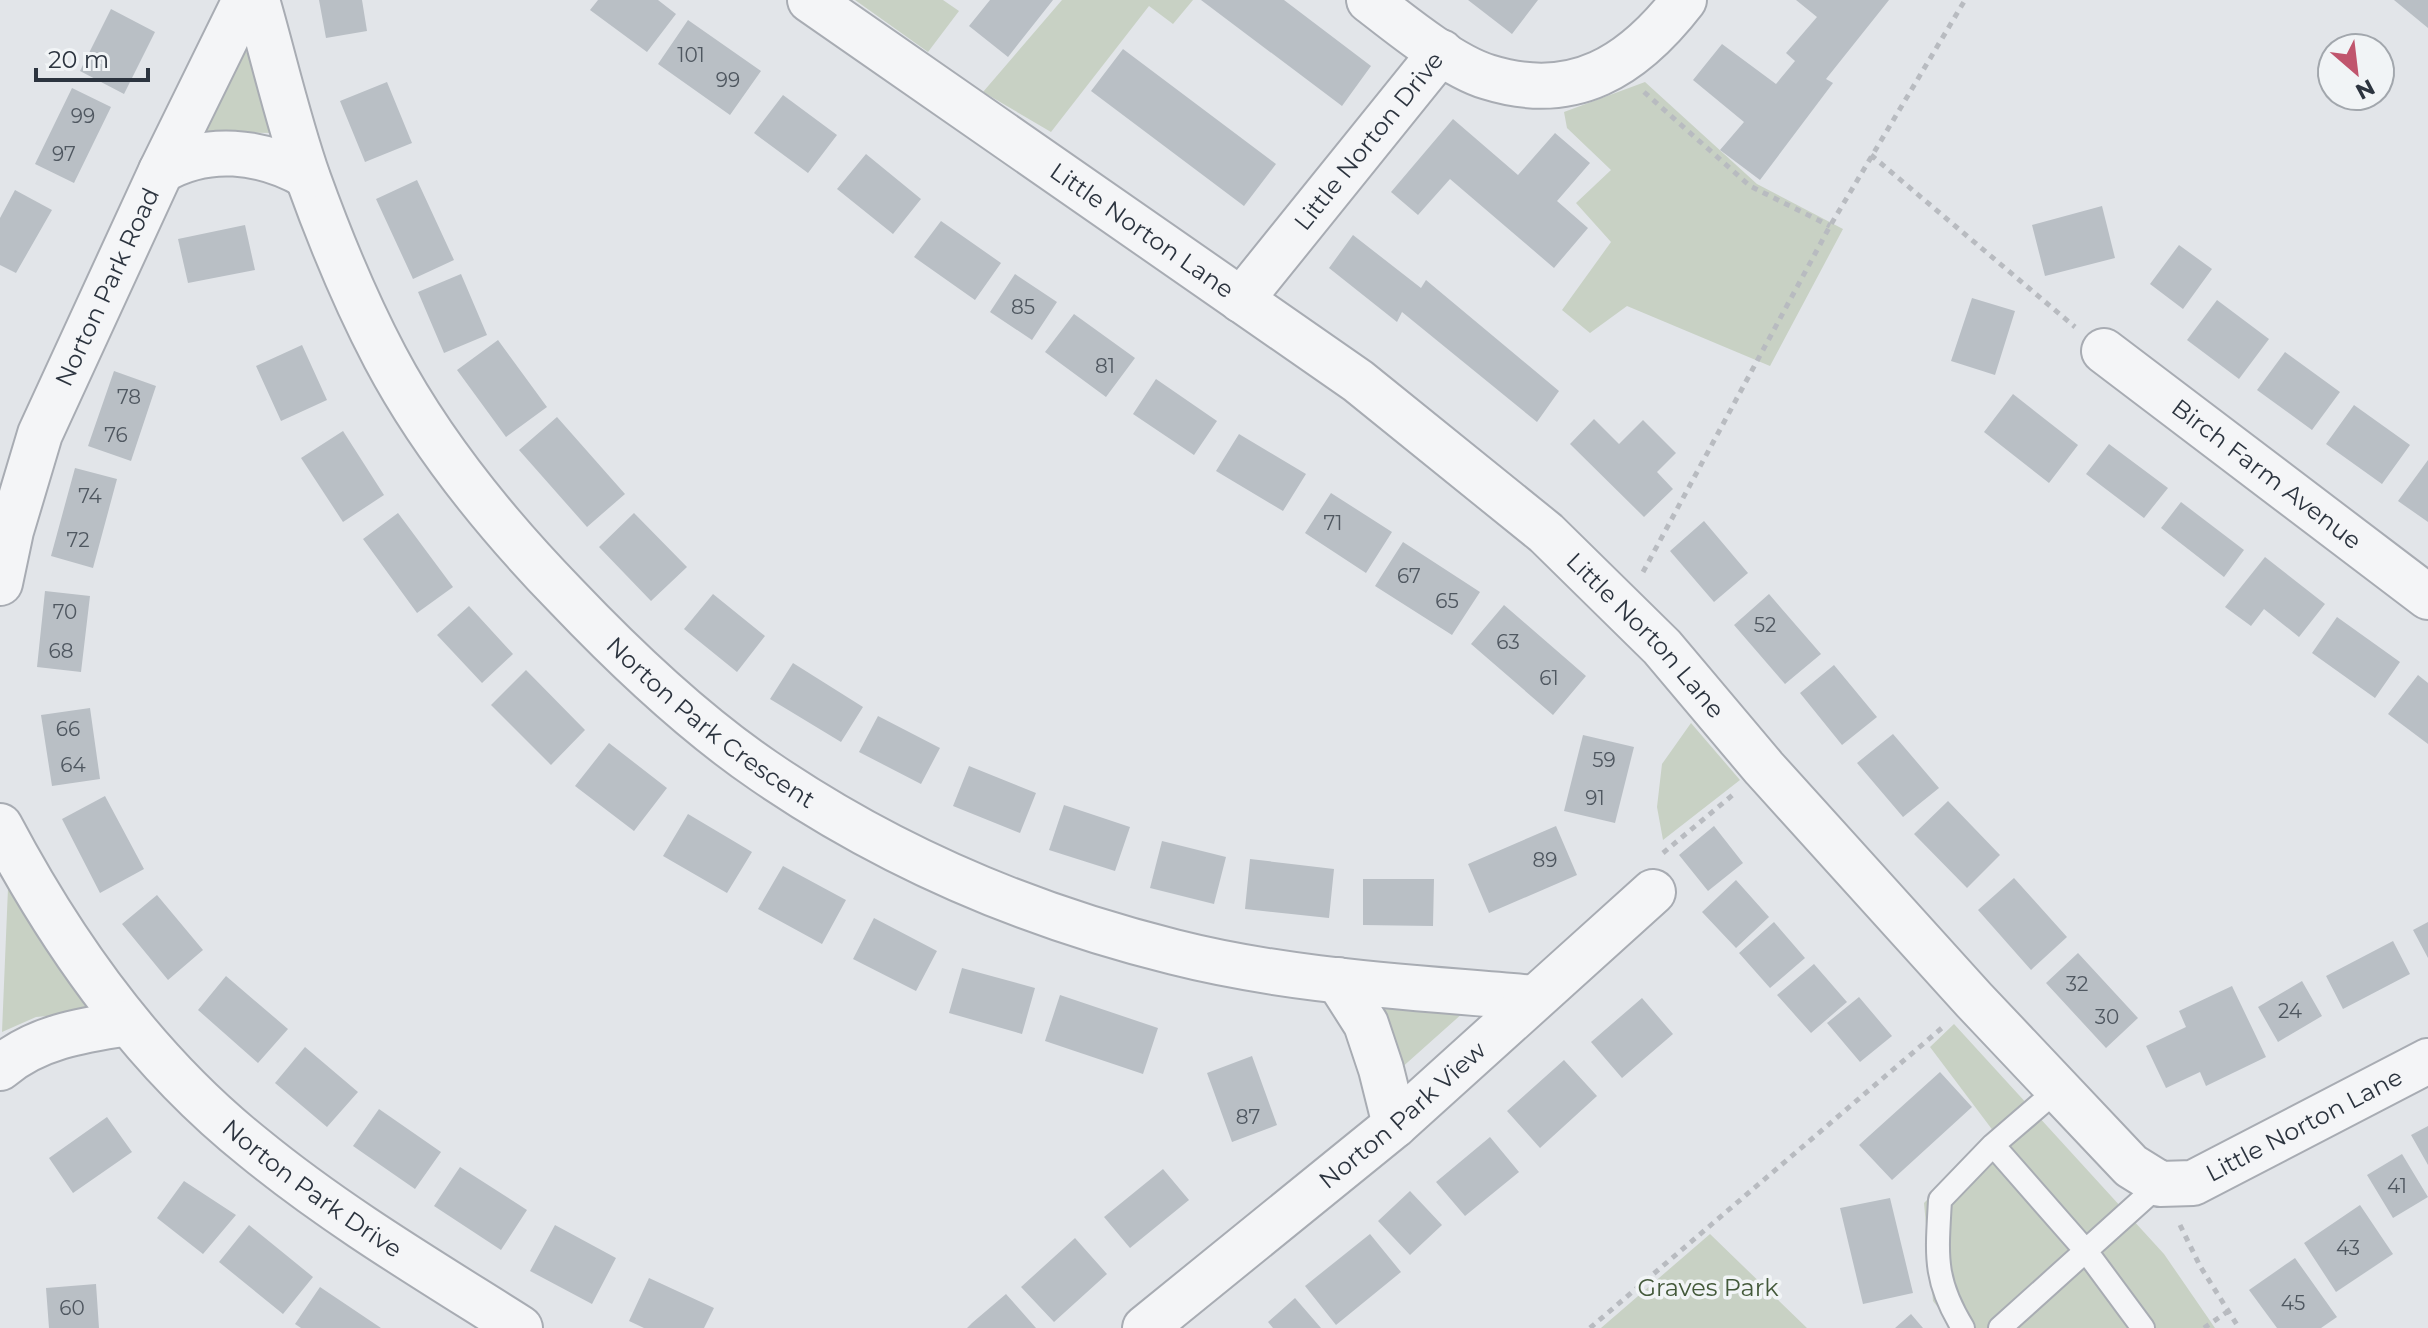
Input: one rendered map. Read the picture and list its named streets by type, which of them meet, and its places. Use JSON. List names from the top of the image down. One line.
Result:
{"streets":{"street":["Little Norton Drive","Little Norton Lane","Norton Park Road","Birch Farm Avenue","Norton Park Crescent","Norton Park View","Norton Park Drive"]},"crossings":[["Little Norton Drive","Little Norton Lane"],["Norton Park Crescent","Norton Park View"]],"parks":["Graves Park"],"house_numbers":["101","99","99","97","85","81","78","76","74","71","72","67","65","70","52","63","68","61","66","59","64","91","89","32","24","30","87","41","43","45","60"],"scale_bar":"20 m","north":"bottom right"}
